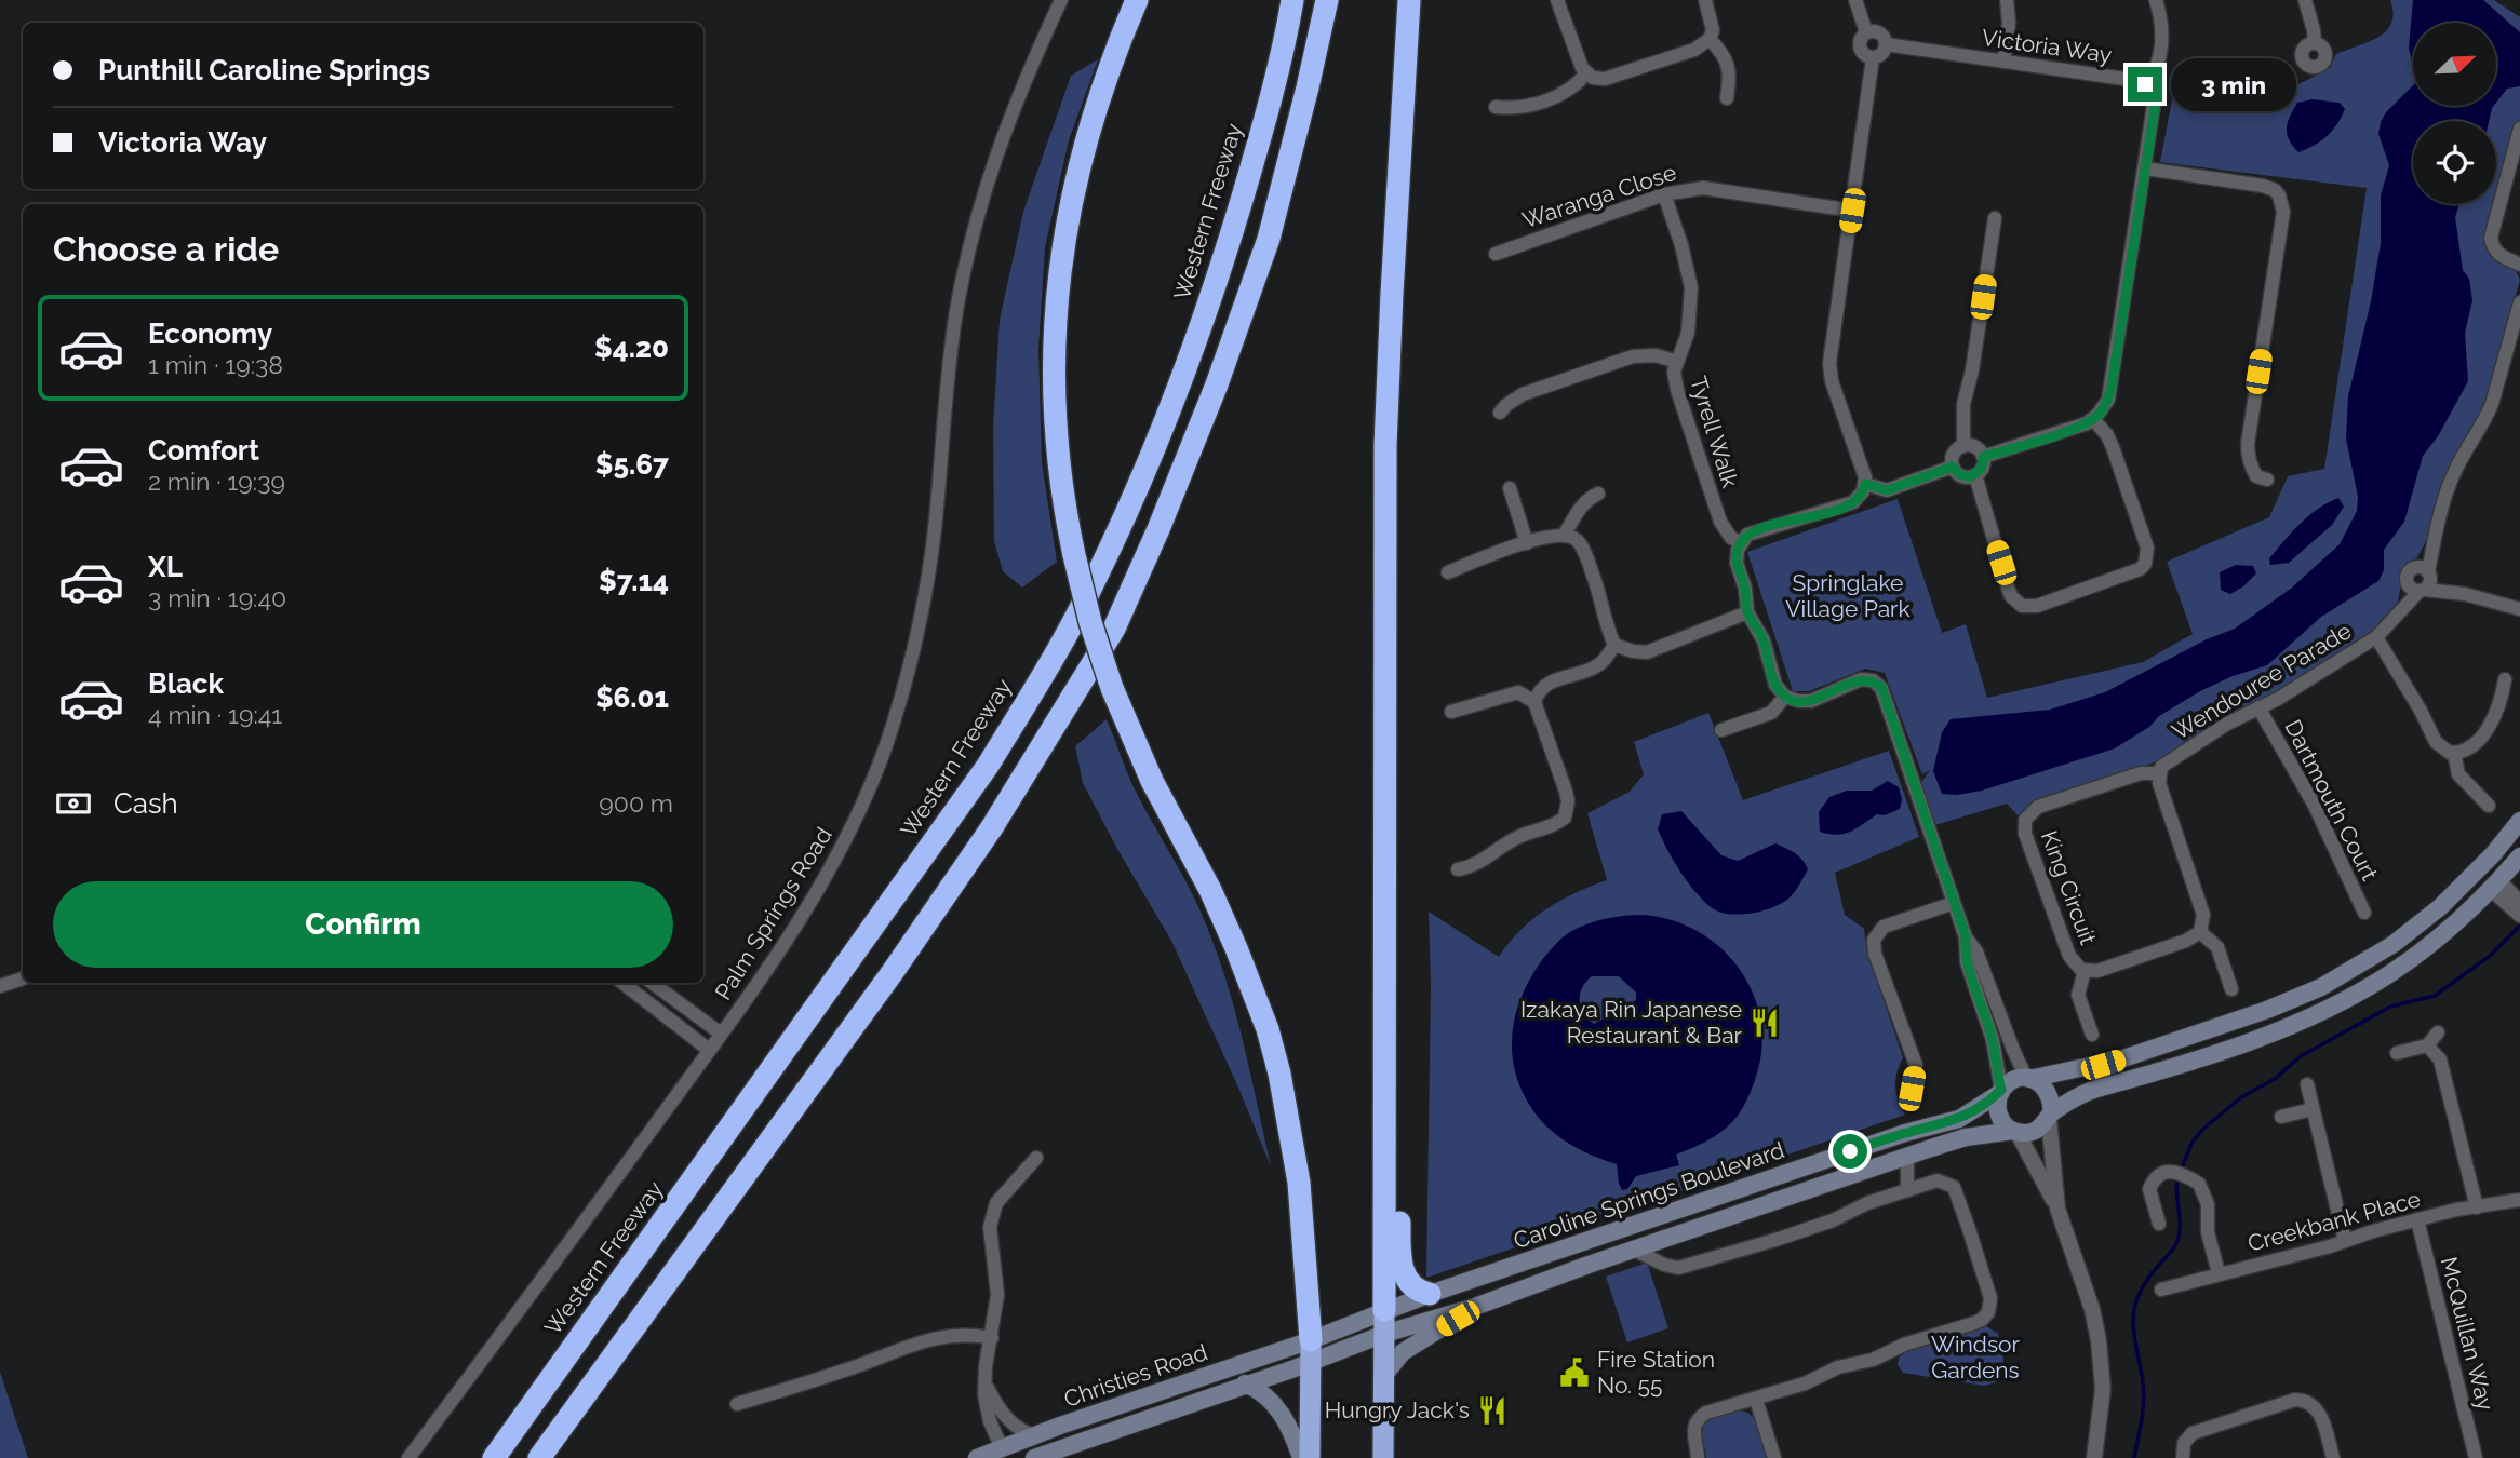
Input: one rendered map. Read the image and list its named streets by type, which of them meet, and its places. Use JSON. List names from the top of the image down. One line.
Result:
{"streets":{"highway":["Western Freeway"],"main road":["Caroline Springs Boulevard","Christies Road"],"street":["Victoria Way","Waranga Close","Tyrell Walk","Wendouree Parade","Dartmouth Court","King Circuit","Palm Springs Road","Creekbank Place","McQuillan Way"]},"crossings":[["Waranga Close","Tyrell Walk"],["Wendouree Parade","Dartmouth Court"],["Wendouree Parade","King Circuit"],["Caroline Springs Boulevard","Christies Road"],["Creekbank Place","McQuillan Way"]],"parks":["Springlake Village Park","Windsor Gardens"],"places":{"restaurant":["Izakaya Rin Japanese Restaurant & Bar","Hungry Jack's"],"public building":["Fire Station No. 55"]},"north":"top right","page":{"banner":["Punthill Caroline Springs","Victoria Way"],"bubble":"3 min","heading":"Choose a ride","list":[{"name":"Economy","note":"1 min · 19:38","value":"$4.20"},{"name":"Comfort","note":"2 min · 19:39","value":"$5.67"},{"name":"XL","note":"3 min · 19:40","value":"$7.14"},{"name":"Black","note":"4 min · 19:41","value":"$6.01"}],"pay":["Cash","900 m"],"buttons":"Confirm"}}
